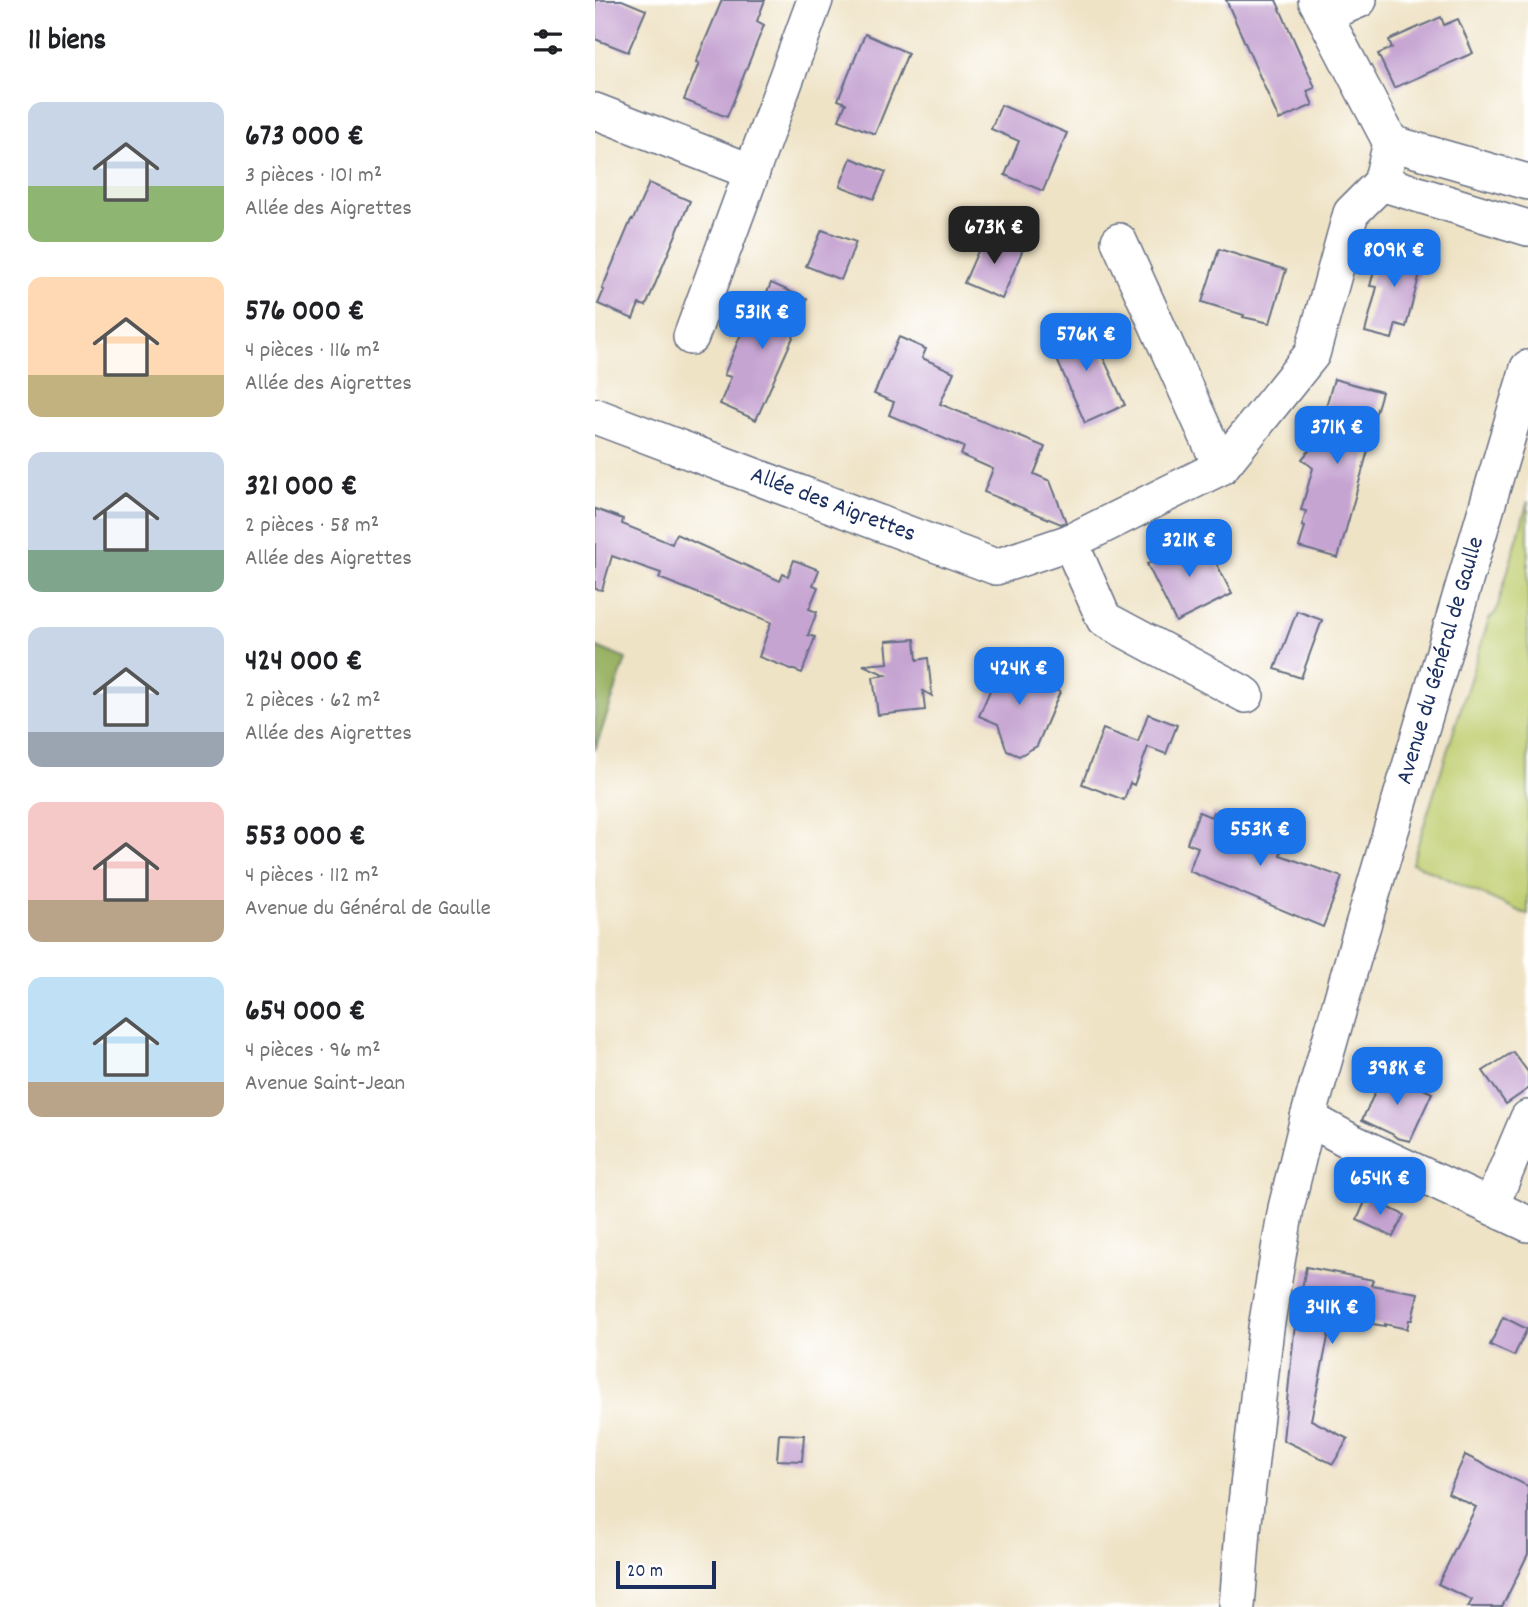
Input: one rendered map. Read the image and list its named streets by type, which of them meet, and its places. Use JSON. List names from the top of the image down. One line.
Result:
{"streets":{"street":["Allée des Aigrettes","Avenue du Général de Gaulle"]},"scale_bar":"20 m","page":{"heading":"11 biens","list":[{"name":"673 000 €","note":"3 pièces · 101 m² · Allée des Aigrettes"},{"name":"576 000 €","note":"4 pièces · 116 m² · Allée des Aigrettes"},{"name":"321 000 €","note":"2 pièces · 58 m² · Allée des Aigrettes"},{"name":"424 000 €","note":"2 pièces · 62 m² · Allée des Aigrettes"},{"name":"553 000 €","note":"4 pièces · 112 m² · Avenue du Général de Gaulle"},{"name":"654 000 €","note":"4 pièces · 96 m² · Avenue Saint-Jean"}],"price":["673K €","809K €","531K €","576K €","371K €","321K €","424K €","553K €","398K €","654K €","341K €"],"scale":"20 m"}}
